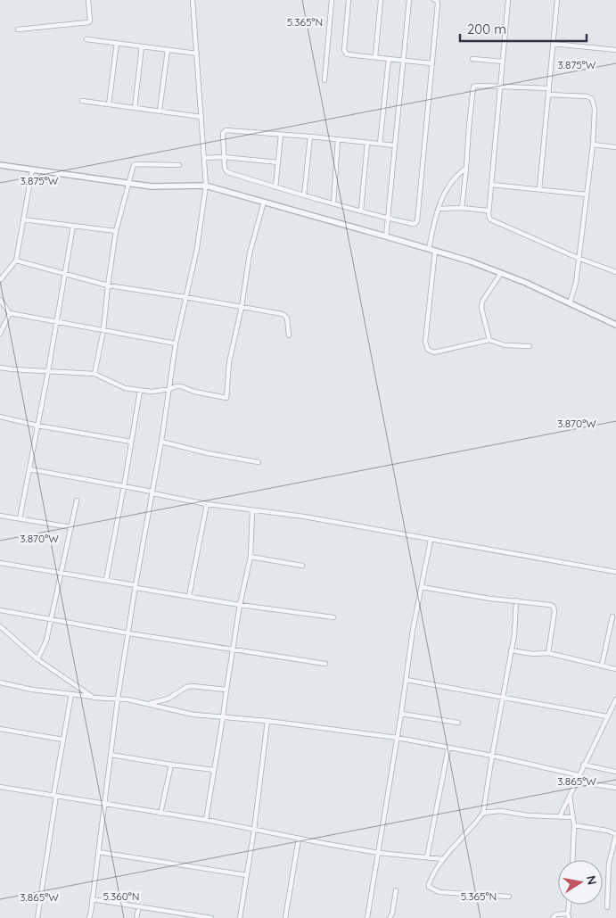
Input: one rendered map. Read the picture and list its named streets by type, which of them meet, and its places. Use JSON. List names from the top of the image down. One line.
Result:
{"scale_bar":"200 m","north":"right","coordinates":["5.365°N","3.875°W","3.870°W","3.865°W","5.360°N"]}
